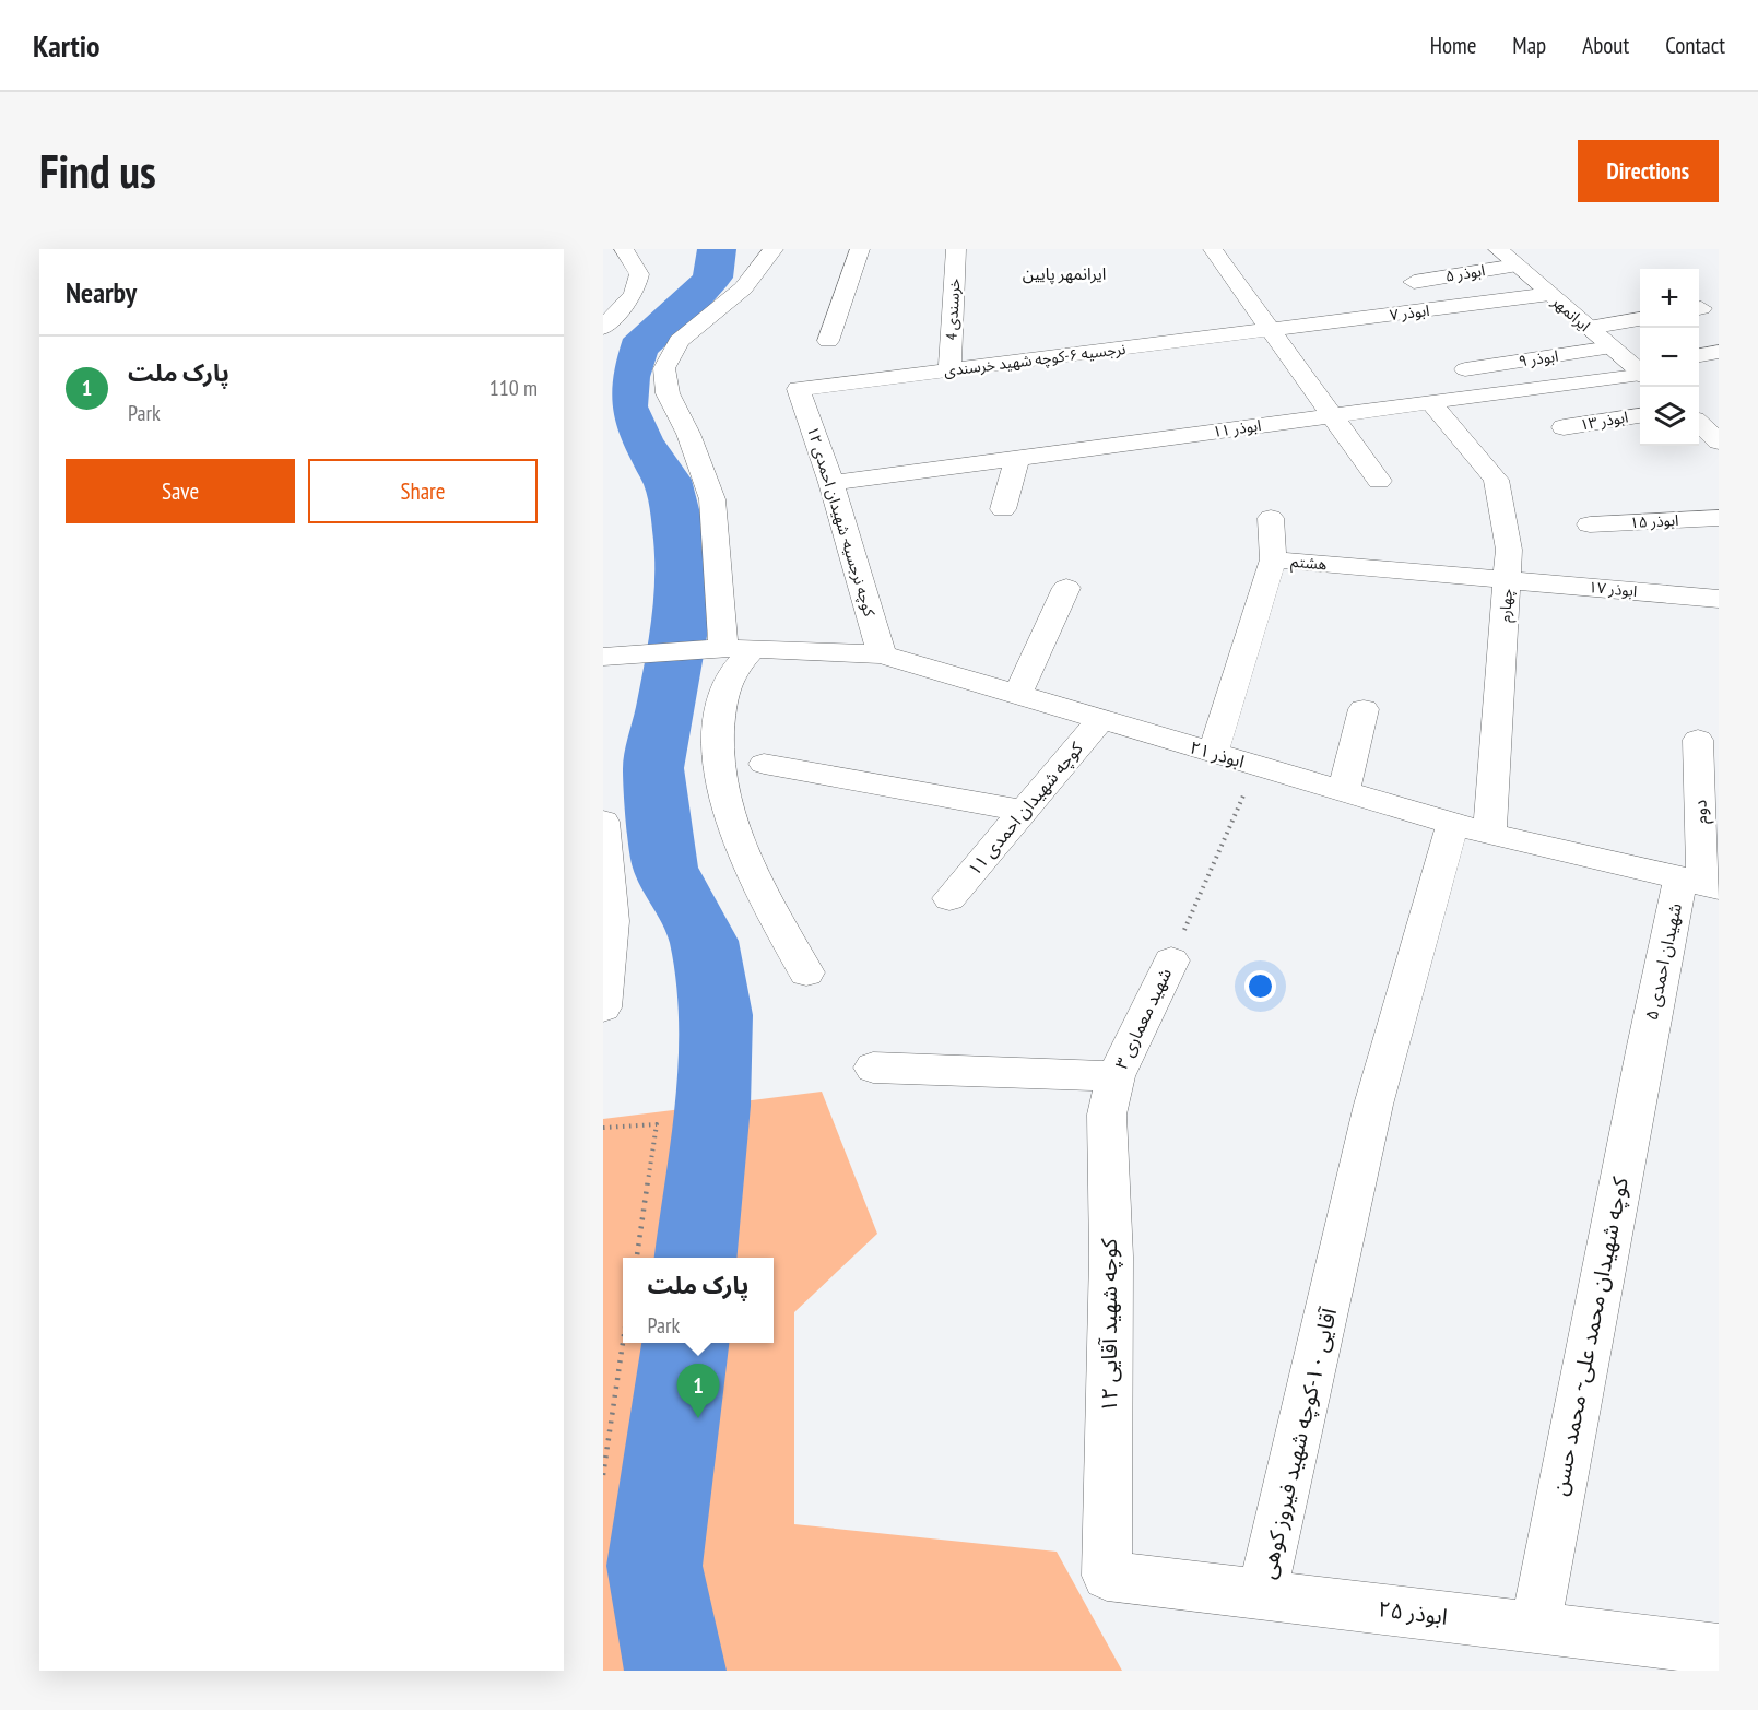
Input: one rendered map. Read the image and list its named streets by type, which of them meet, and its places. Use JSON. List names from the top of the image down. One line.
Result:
{"streets":{"street":["۵ ابوذر","خرسندی 4","۷ ابوذر","ایرانمهر","۹ ابوذر","نرجسیه ۶-کوچه شهید خرسندی","۱۳ ابوذر","ابوذر ۱۱","کوچه نرجسیه- شهیدان احمدی ۱۲","۱۵ ابوذر","هشتم","۱۷ ابوذر","چهارم","۲۱ ابوذر","کوچه شهیدان احمدی ۱۱","دوم","شهیدان احمدی ۵","شهید معماری ۳","کوچه شهید آقایی ۱۲","کوچه شهیدان محمد علی~ محمد حسن","آقایی ۱۰-کوچه شهید فیروز کوهی","ابوذر ۲۵"]},"crossings":[["۵ ابوذر","ایرانمهر"],["خرسندی 4","نرجسیه ۶-کوچه شهید خرسندی"],["۷ ابوذر","ایرانمهر"],["۷ ابوذر","نرجسیه ۶-کوچه شهید خرسندی"],["ایرانمهر","۹ ابوذر"],["نرجسیه ۶-کوچه شهید خرسندی","کوچه نرجسیه- شهیدان احمدی ۱۲"],["ابوذر ۱۱","کوچه نرجسیه- شهیدان احمدی ۱۲"],["ابوذر ۱۱","چهارم"],["کوچه نرجسیه- شهیدان احمدی ۱۲","۲۱ ابوذر"],["هشتم","۱۷ ابوذر"],["هشتم","چهارم"],["هشتم","۲۱ ابوذر"],["۱۷ ابوذر","چهارم"],["چهارم","۲۱ ابوذر"],["۲۱ ابوذر","کوچه شهیدان احمدی ۱۱"],["۲۱ ابوذر","دوم"],["۲۱ ابوذر","شهیدان احمدی ۵"],["۲۱ ابوذر","آقایی ۱۰-کوچه شهید فیروز کوهی"],["دوم","شهیدان احمدی ۵"],["شهیدان احمدی ۵","کوچه شهیدان محمد علی~ محمد حسن"],["شهید معماری ۳","کوچه شهید آقایی ۱۲"],["کوچه شهید آقایی ۱۲","ابوذر ۲۵"],["کوچه شهیدان محمد علی~ محمد حسن","ابوذر ۲۵"],["آقایی ۱۰-کوچه شهید فیروز کوهی","ابوذر ۲۵"]],"districts":["ایرانمهر پایین"],"page":{"header":"Kartio","nav":["Home","Map","About","Contact"],"buttons":["Directions",["Save","Share"]],"title":"Find us","heading":"Nearby","map_buttons":["+","−"],"list":[{"mark":"1","name":"پارک ملت","note":"Park","value":"110 m"}],"popup":["پارک ملت","Park"],"pins":"1"}}
